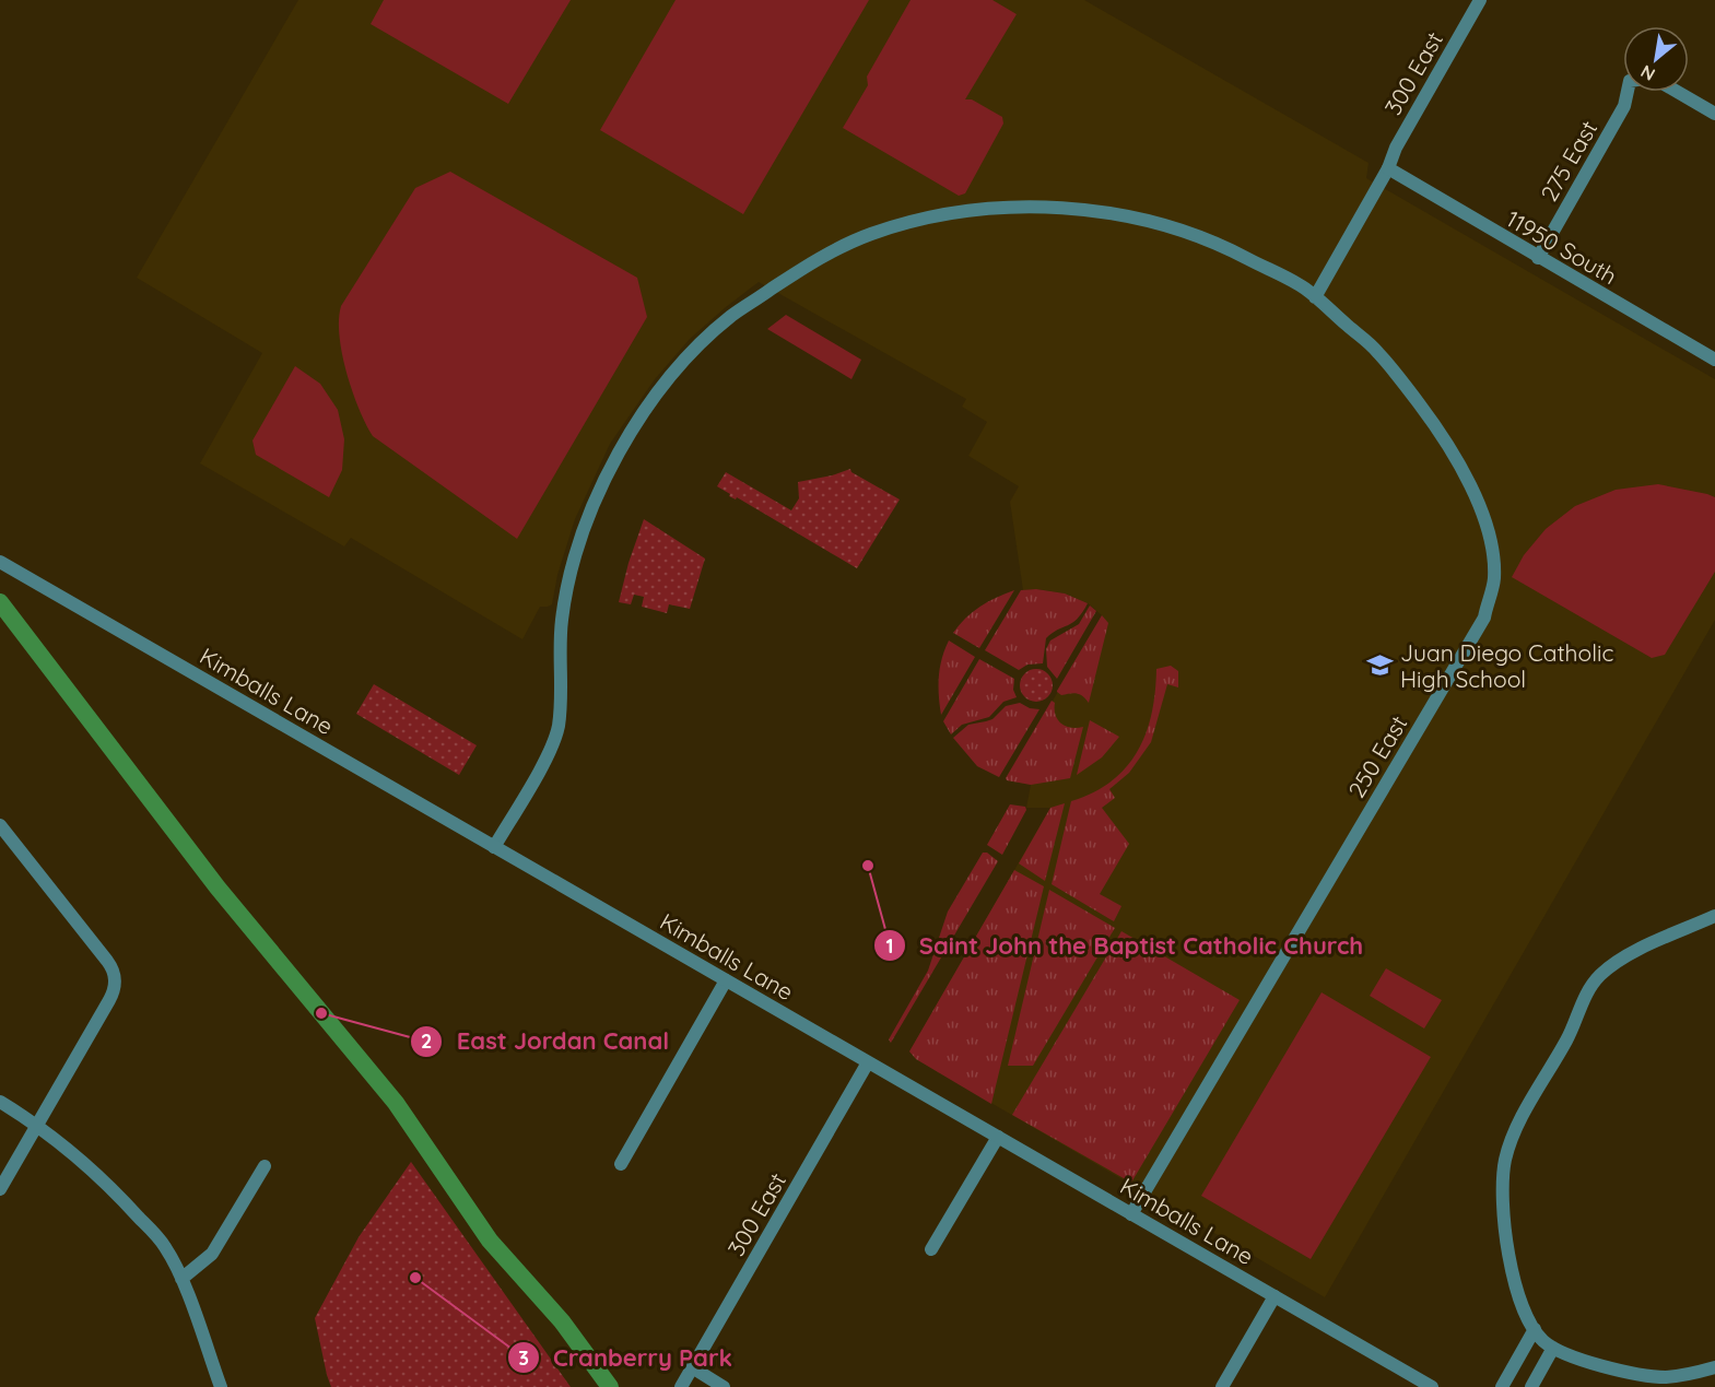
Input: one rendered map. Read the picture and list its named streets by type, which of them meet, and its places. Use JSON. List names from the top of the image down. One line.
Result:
{"streets":{"street":["300 East","275 East","11950 South","Kimballs Lane","250 East"]},"crossings":[["300 East","11950 South"],["300 East","Kimballs Lane"],["300 East","250 East"],["275 East","11950 South"],["Kimballs Lane","250 East"]],"places":{"school or university":["Juan Diego Catholic High School"],"other":["Saint John the Baptist Catholic Church","East Jordan Canal","Cranberry Park"]},"north":"bottom left"}
